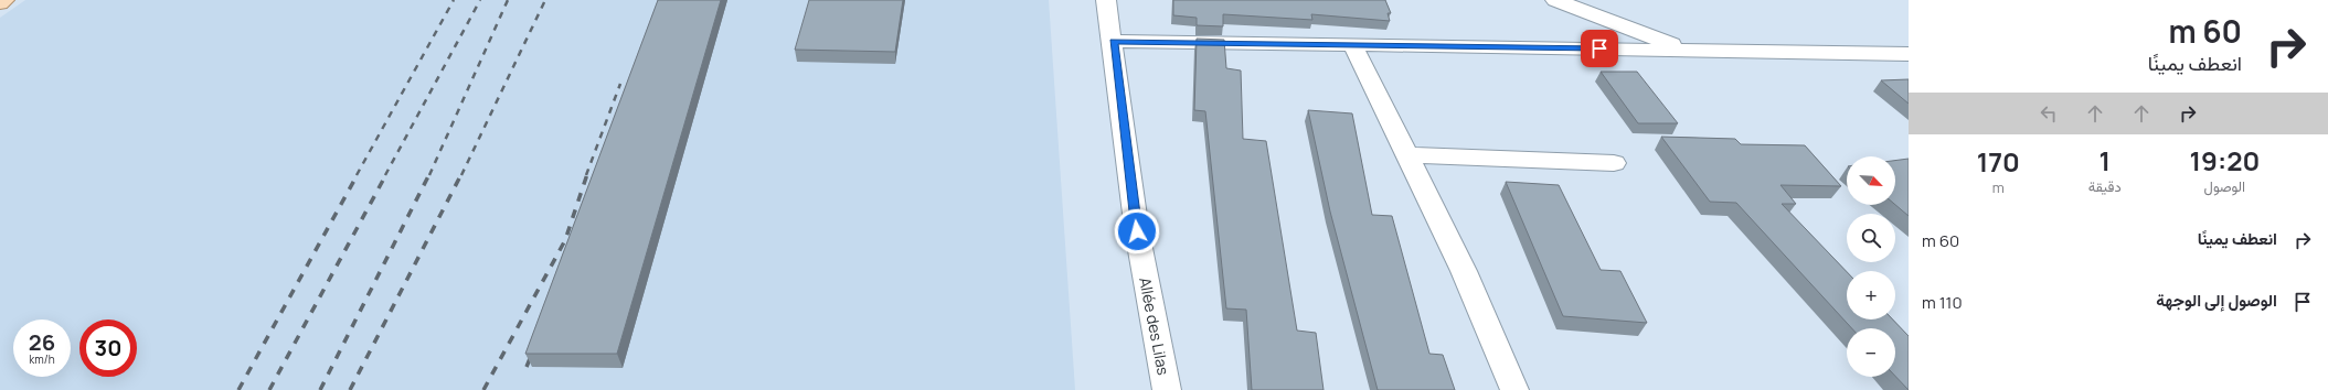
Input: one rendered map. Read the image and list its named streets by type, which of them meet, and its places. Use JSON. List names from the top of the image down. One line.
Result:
{"streets":{"street":["Allée des Lilas"]},"north":"bottom right","page":{"turn":["60 m","انعطف يمينًا"],"eta":["19:20","الوصول","1","دقيقة","170","m"],"map_buttons":["+","−"],"list":[{"name":"انعطف يمينًا","value":"60 m"},{"name":"الوصول إلى الوجهة","value":"110 m"}],"speed":"26 km/h","limit":"30"}}
